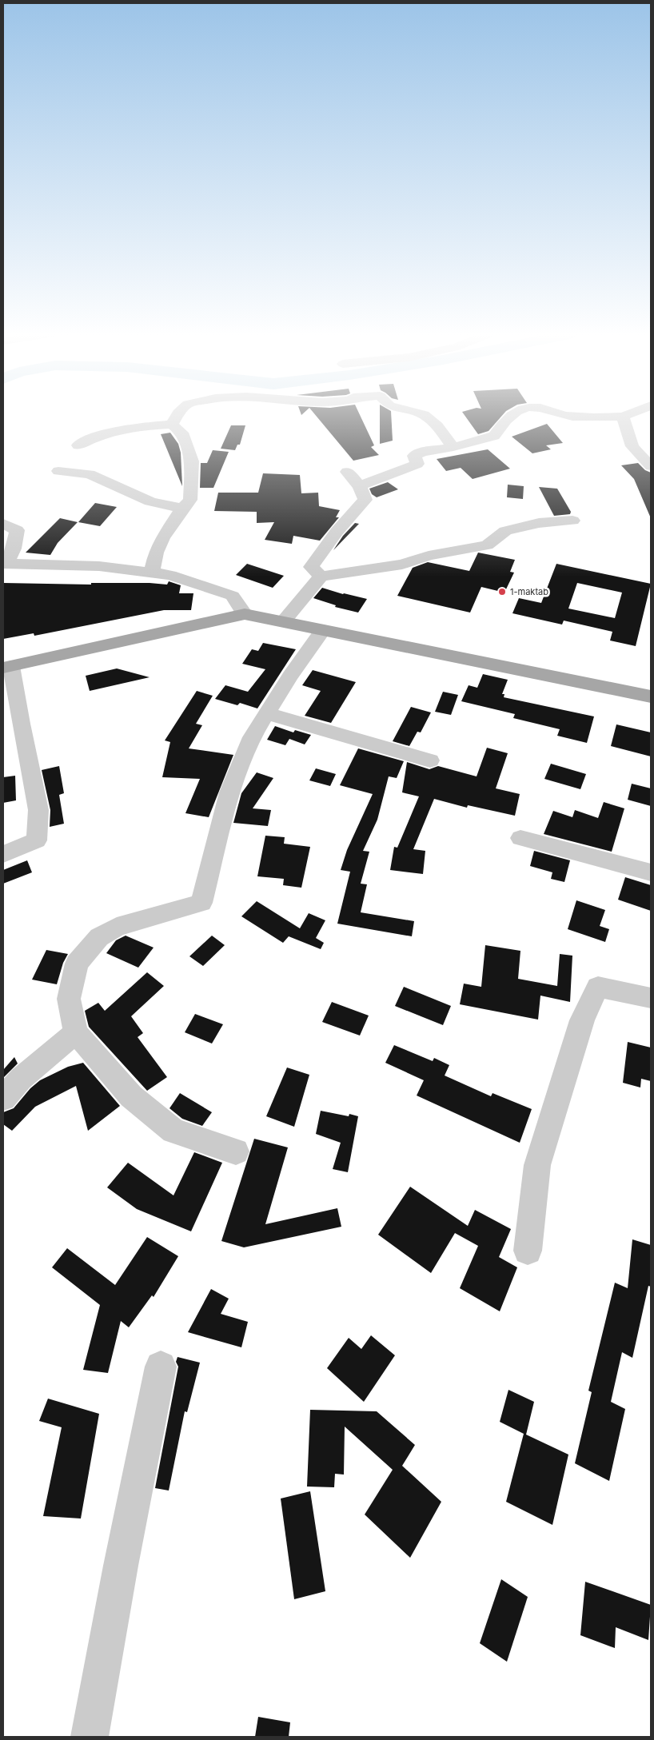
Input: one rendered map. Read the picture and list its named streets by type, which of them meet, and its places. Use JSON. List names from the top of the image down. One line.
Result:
{"places":["1-maktab"]}
